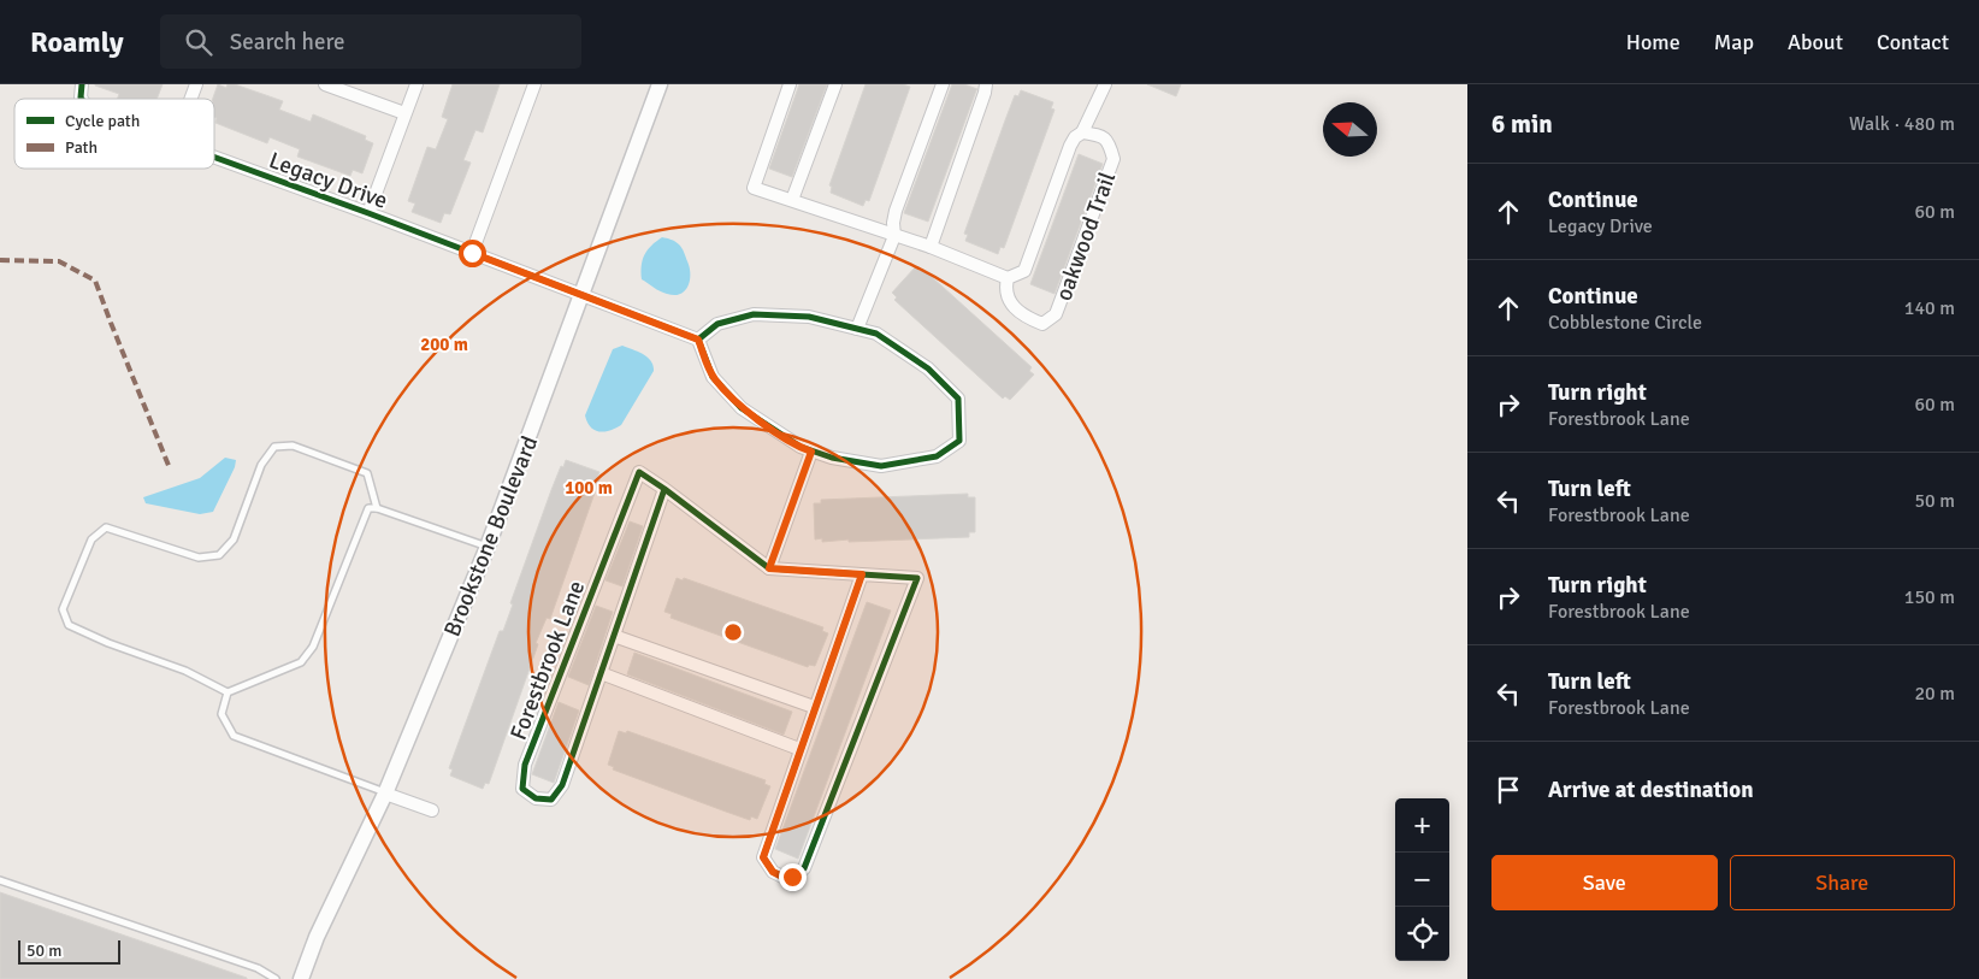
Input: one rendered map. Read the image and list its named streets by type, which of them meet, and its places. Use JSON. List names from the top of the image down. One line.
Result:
{"streets":{"street":["Legacy Drive","oakwood Trail","Brookstone Boulevard","Forestbrook Lane"]},"crossings":[["Legacy Drive","Brookstone Boulevard"]],"legend":["Cycle path","Path"],"scale_bar":"50 m","north":"left","page":{"header":"Roamly","search":"Search here","nav":["Home","Map","About","Contact"],"heading":["6 min","Walk · 480 m"],"list":[["Continue","Legacy Drive","60 m"],["Continue","Cobblestone Circle","140 m"],["Turn right","Forestbrook Lane","60 m"],["Turn left","Forestbrook Lane","50 m"],["Turn right","Forestbrook Lane","150 m"],["Turn left","Forestbrook Lane","20 m"],"Arrive at destination"],"map_buttons":["+","−"],"buttons":["Save","Share"],"scale":"50 m"},"rings":["200 m","100 m"]}
